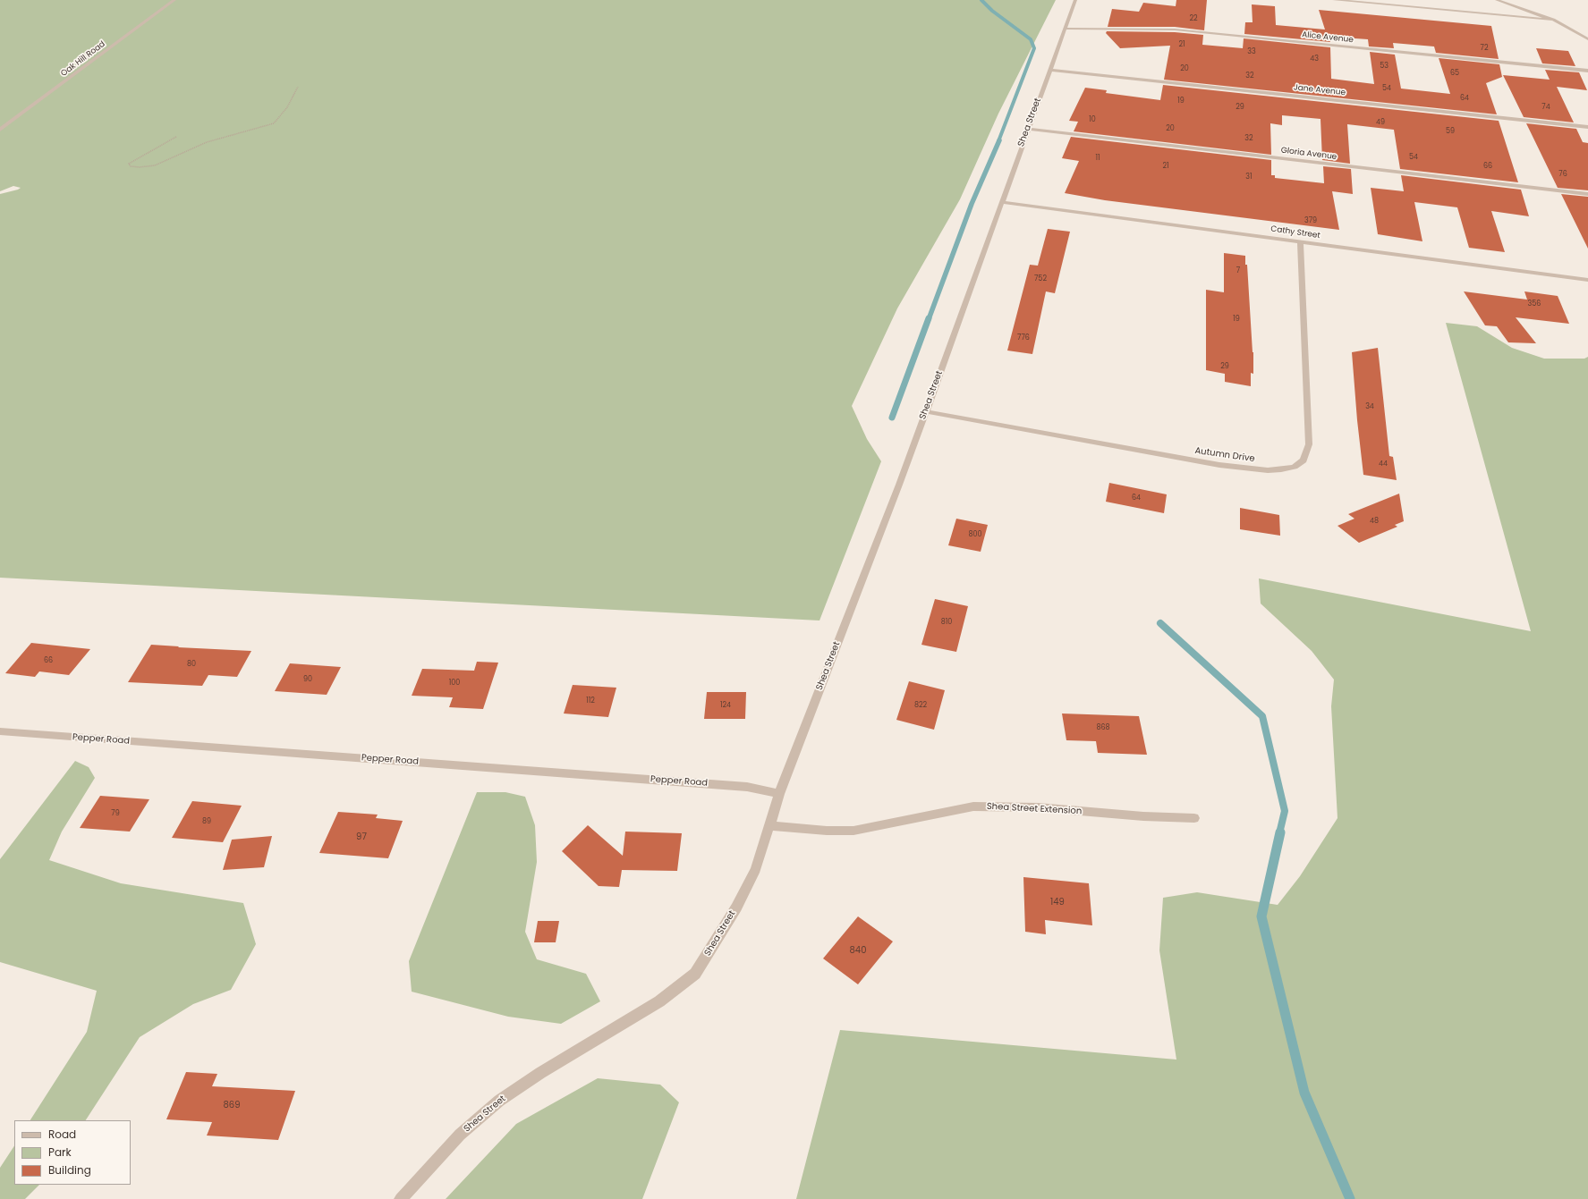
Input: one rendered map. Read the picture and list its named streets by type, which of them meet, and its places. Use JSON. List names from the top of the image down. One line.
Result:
{"streets":{"street":["Alice Avenue","Oak Hill Road","Jane Avenue","Shea Street","Gloria Avenue","Cathy Street","Autumn Drive","Pepper Road","Shea Street Extension"]},"crossings":[["Alice Avenue","Shea Street"],["Jane Avenue","Shea Street"],["Shea Street","Gloria Avenue"],["Shea Street","Cathy Street"],["Shea Street","Autumn Drive"],["Shea Street","Pepper Road"],["Shea Street","Shea Street Extension"],["Cathy Street","Autumn Drive"]],"house_numbers":["22","21","72","33","43","53","20","65","32","54","64","19","29","74","10","49","20","59","32","54","11","21","66","76","31","379","7","752","356","19","776","29","34","44","64","48","800","810","66","80","90","100","112","124","822","868","79","89","97","149","840","869"],"legend":["Road","Park","Building"]}
